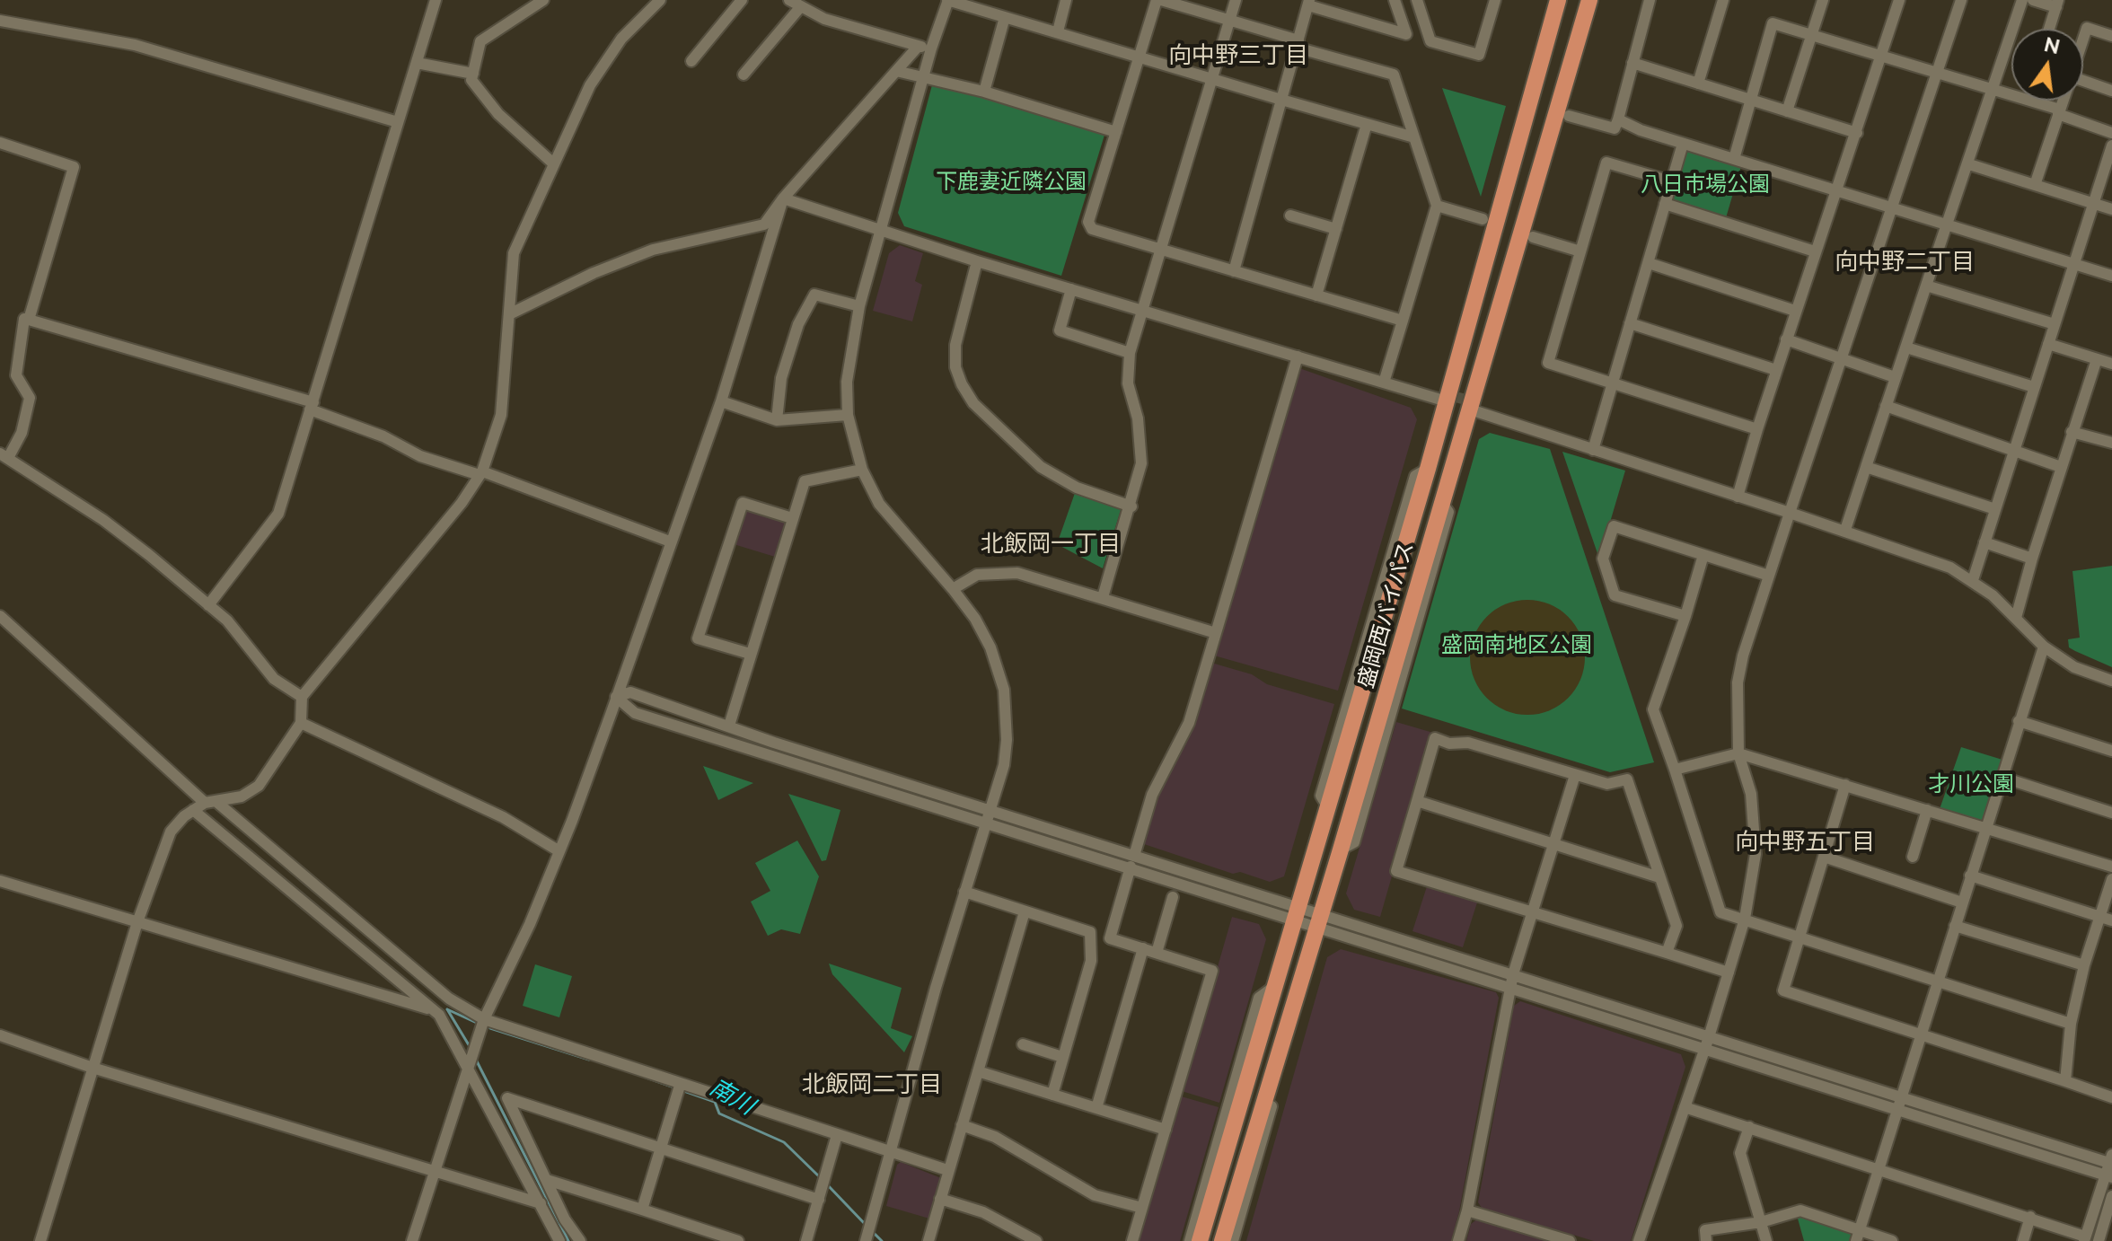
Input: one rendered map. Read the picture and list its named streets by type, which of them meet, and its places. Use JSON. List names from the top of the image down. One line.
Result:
{"streets":{"highway":["盛岡西バイパス"]},"districts":["向中野三丁目","向中野二丁目","北飯岡一丁目","向中野五丁目","北飯岡二丁目"],"water":["南川"],"parks":["下鹿妻近隣公園","八日市場公園","盛岡南地区公園","才川公園"],"north":"top"}
